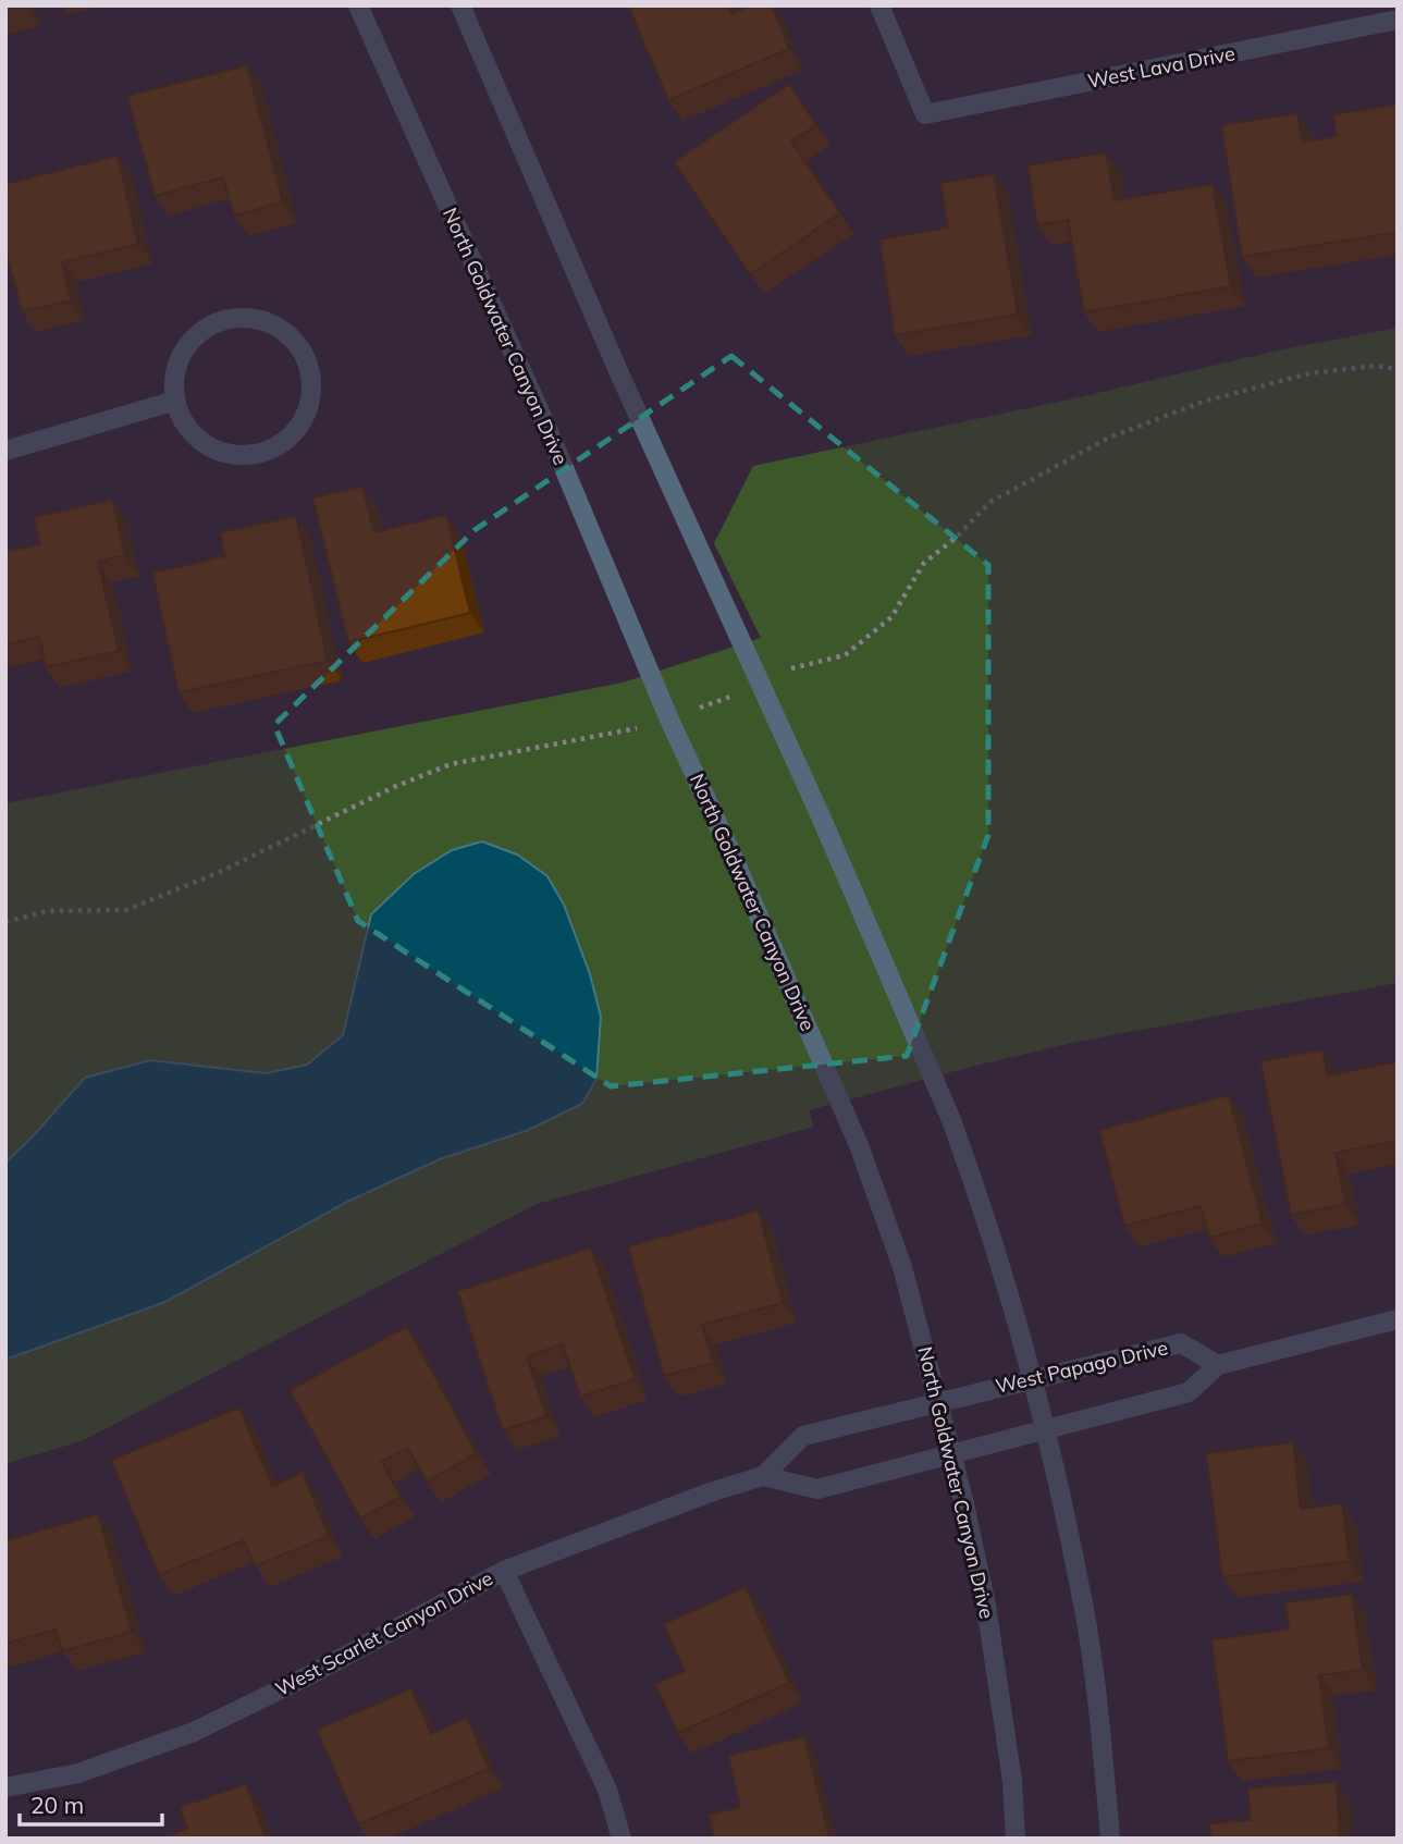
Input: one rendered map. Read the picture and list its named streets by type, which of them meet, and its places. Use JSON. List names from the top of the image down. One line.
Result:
{"streets":{"street":["West Lava Drive","North Goldwater Canyon Drive","West Papago Drive","West Scarlet Canyon Drive"]},"crossings":[["North Goldwater Canyon Drive","West Scarlet Canyon Drive"],["West Papago Drive","West Scarlet Canyon Drive"]],"scale_bar":"20 m"}
